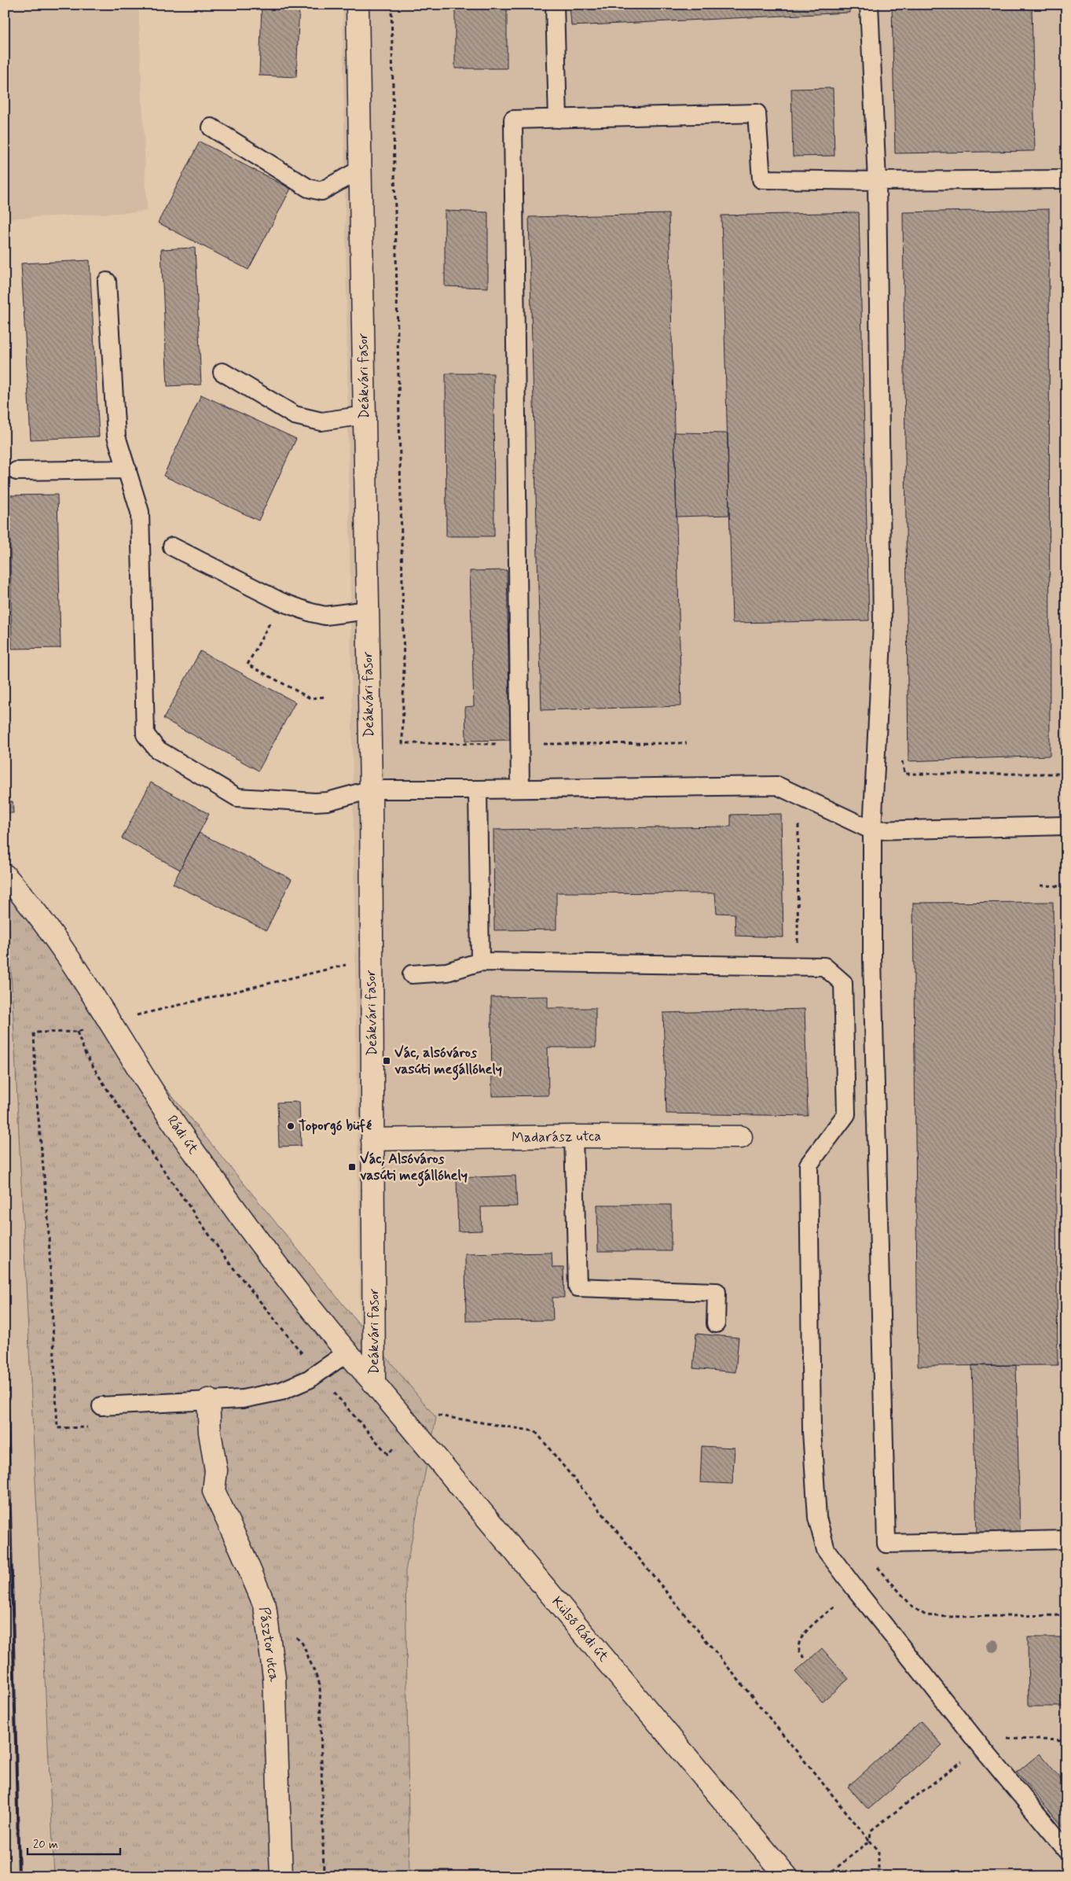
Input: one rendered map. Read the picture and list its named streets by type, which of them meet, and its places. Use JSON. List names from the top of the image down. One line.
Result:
{"streets":{"street":["Deákvári fasor","Rádi út","Madarász utca","Külső Rádi út","Pásztor utca"]},"crossings":[["Deákvári fasor","Rádi út"],["Deákvári fasor","Madarász utca"],["Deákvári fasor","Külső Rádi út"],["Rádi út","Külső Rádi út"]],"places":{"transit":["Vác, alsóváros vasúti megállóhely","Vác, Alsóváros vasúti megállóhely"],"other":["Toporgó büfé"]},"scale_bar":"20 m"}
